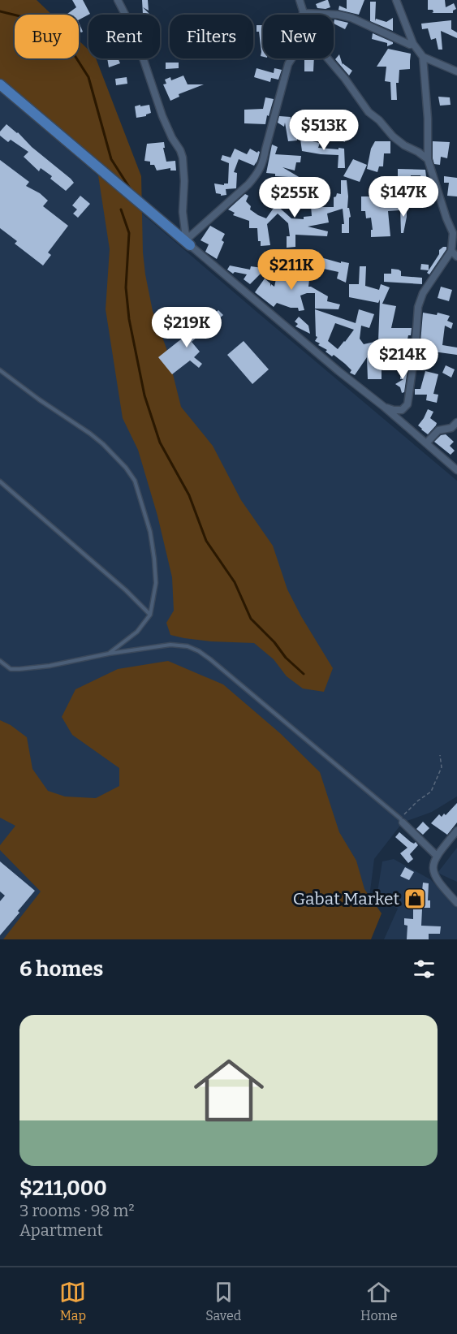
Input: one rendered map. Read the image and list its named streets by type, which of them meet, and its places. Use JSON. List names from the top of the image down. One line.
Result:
{"places":{"shop":["Gabat Market"]},"page":{"chip":["Buy","Rent","Filters","New"],"price":["$513K","$147K","$255K","$211K","$219K","$214K"],"heading":"6 homes","list":[{"name":"$211,000","note":"3 rooms · 98 m² · Apartment"}],"tabs":["Map","Saved","Home"]}}
